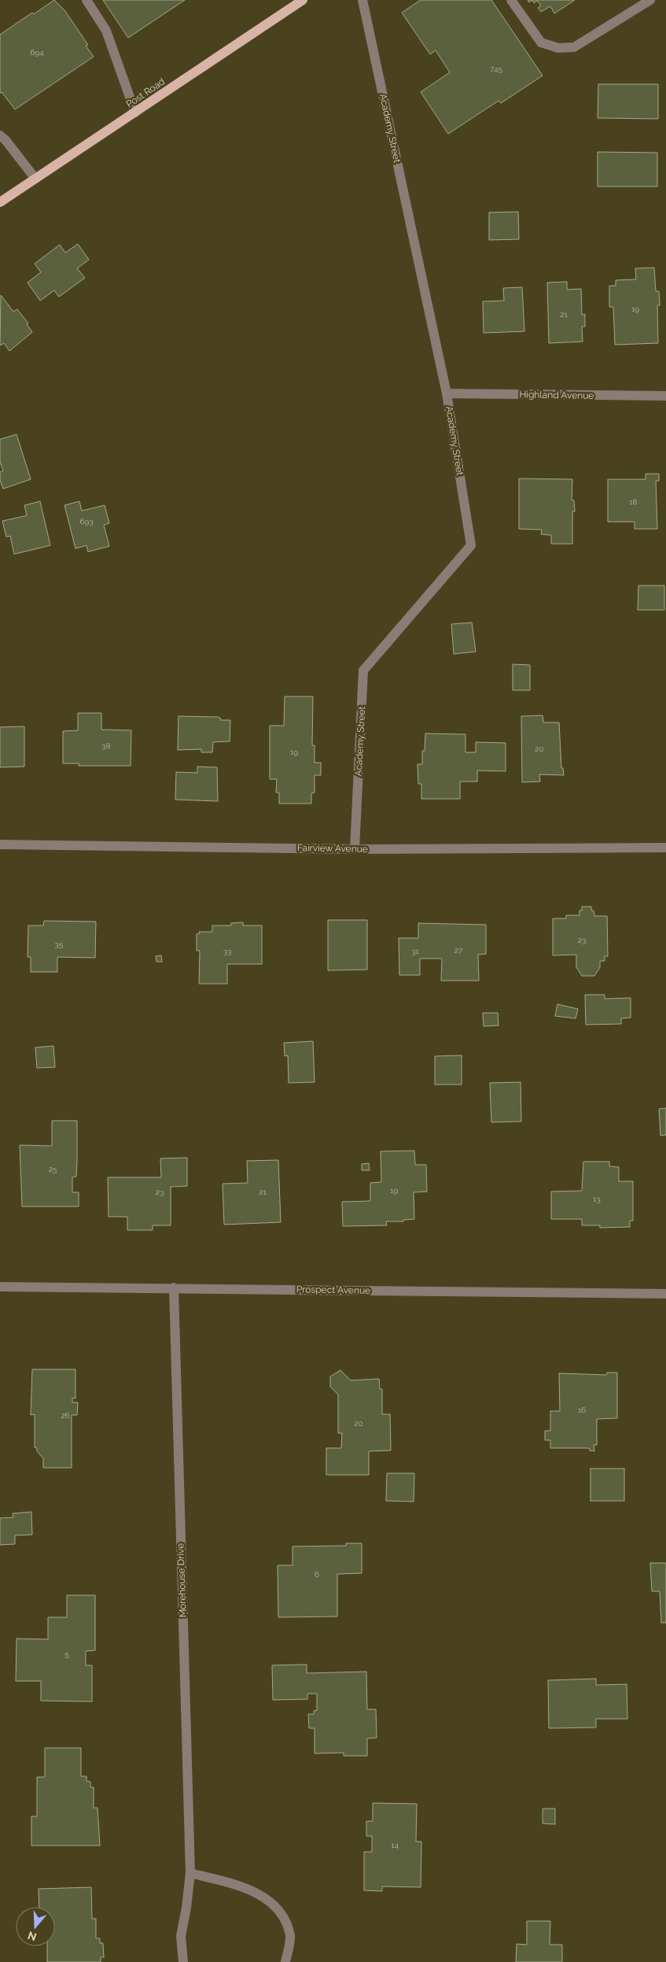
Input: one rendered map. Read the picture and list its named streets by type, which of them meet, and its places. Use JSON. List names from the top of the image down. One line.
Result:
{"streets":{"main road":["Post Road"],"street":["Academy Street","Highland Avenue","Fairview Avenue","Prospect Avenue","Morehouse Drive"]},"crossings":[["Academy Street","Highland Avenue"],["Academy Street","Fairview Avenue"],["Prospect Avenue","Morehouse Drive"]],"house_numbers":["694","745","19","21","18","693","38","20","19","23","35","27","33","31","25","19","23","21","13","16","26","20","6","5","14"],"north":"bottom"}
